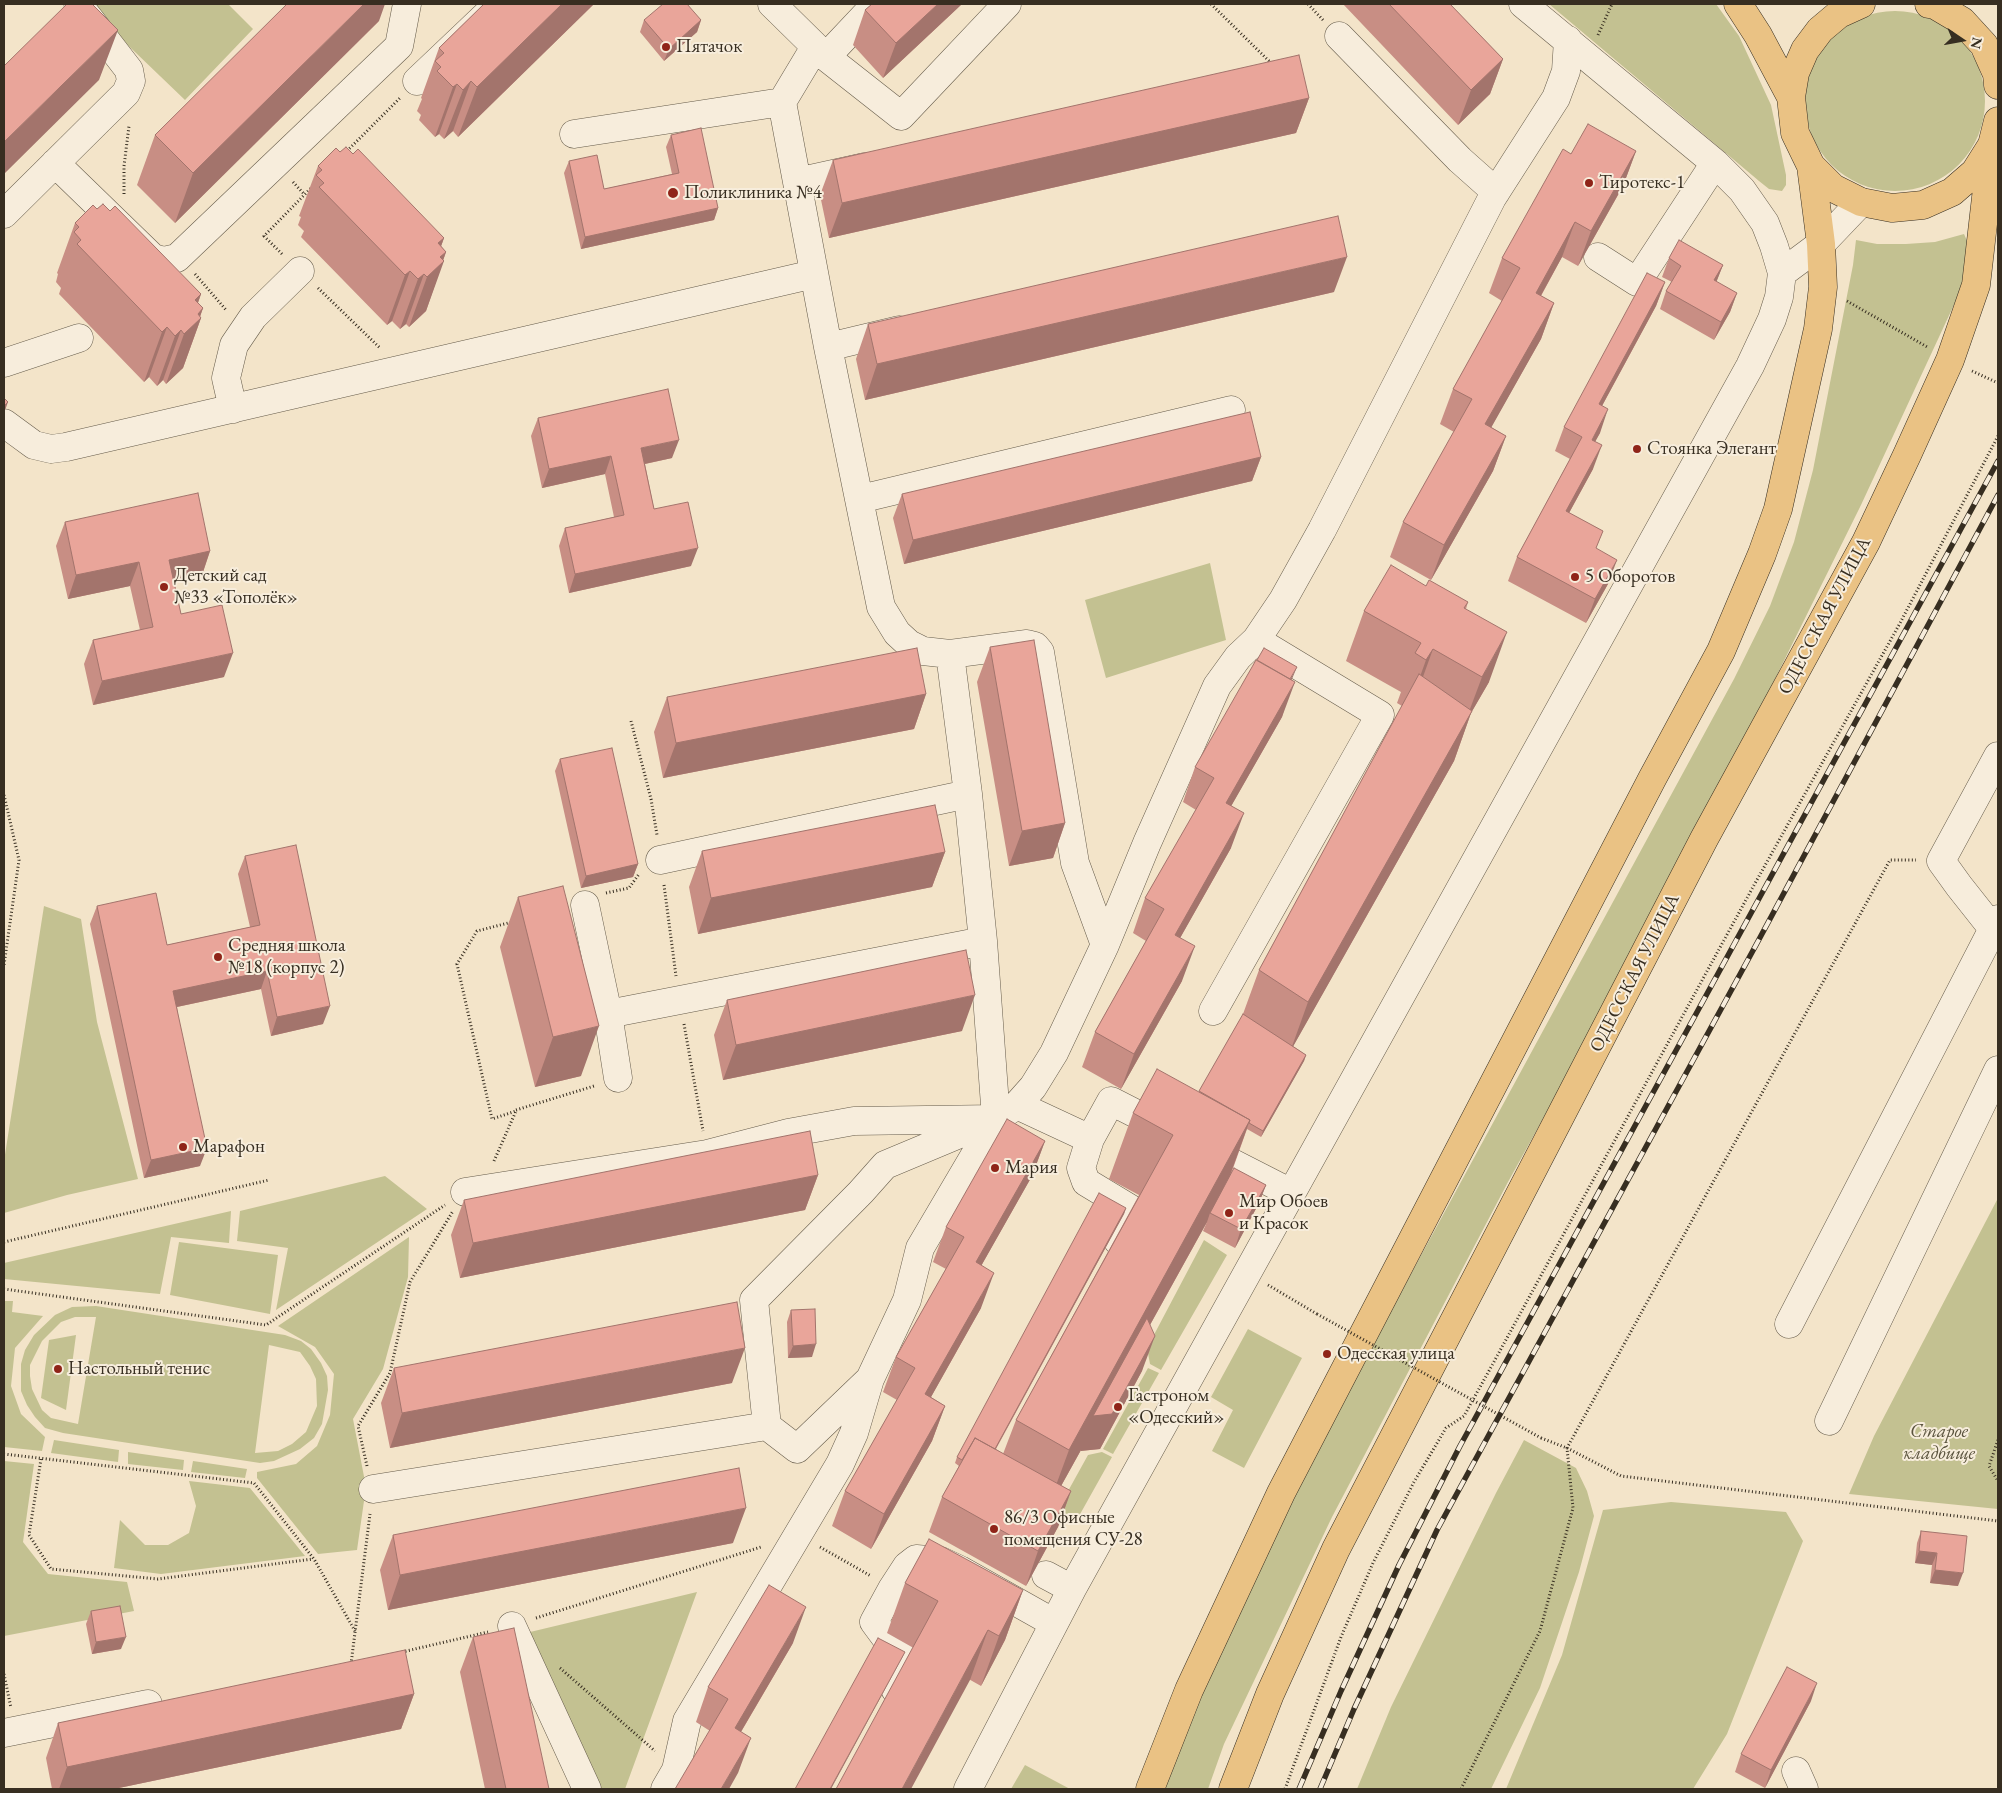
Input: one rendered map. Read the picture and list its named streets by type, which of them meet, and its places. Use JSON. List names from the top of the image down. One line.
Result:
{"streets":{"main road":["ОДЕССКАЯ УЛИЦА"]},"parks":["Старое кладбище"],"places":["Пятачок","Тиротекс-1","Поликлиника №4","Стоянка Элегант","5 Оборотов","Детский сад №33 «Тополёк»","Средняя школа №18 (корпус 2)","Марафон","Мария","Мир Обоев и Красок","Одесская улица","Настольный тенис","Гастроном «Одесский»","86/3 Офисные помещения СУ-28"],"north":"right"}
